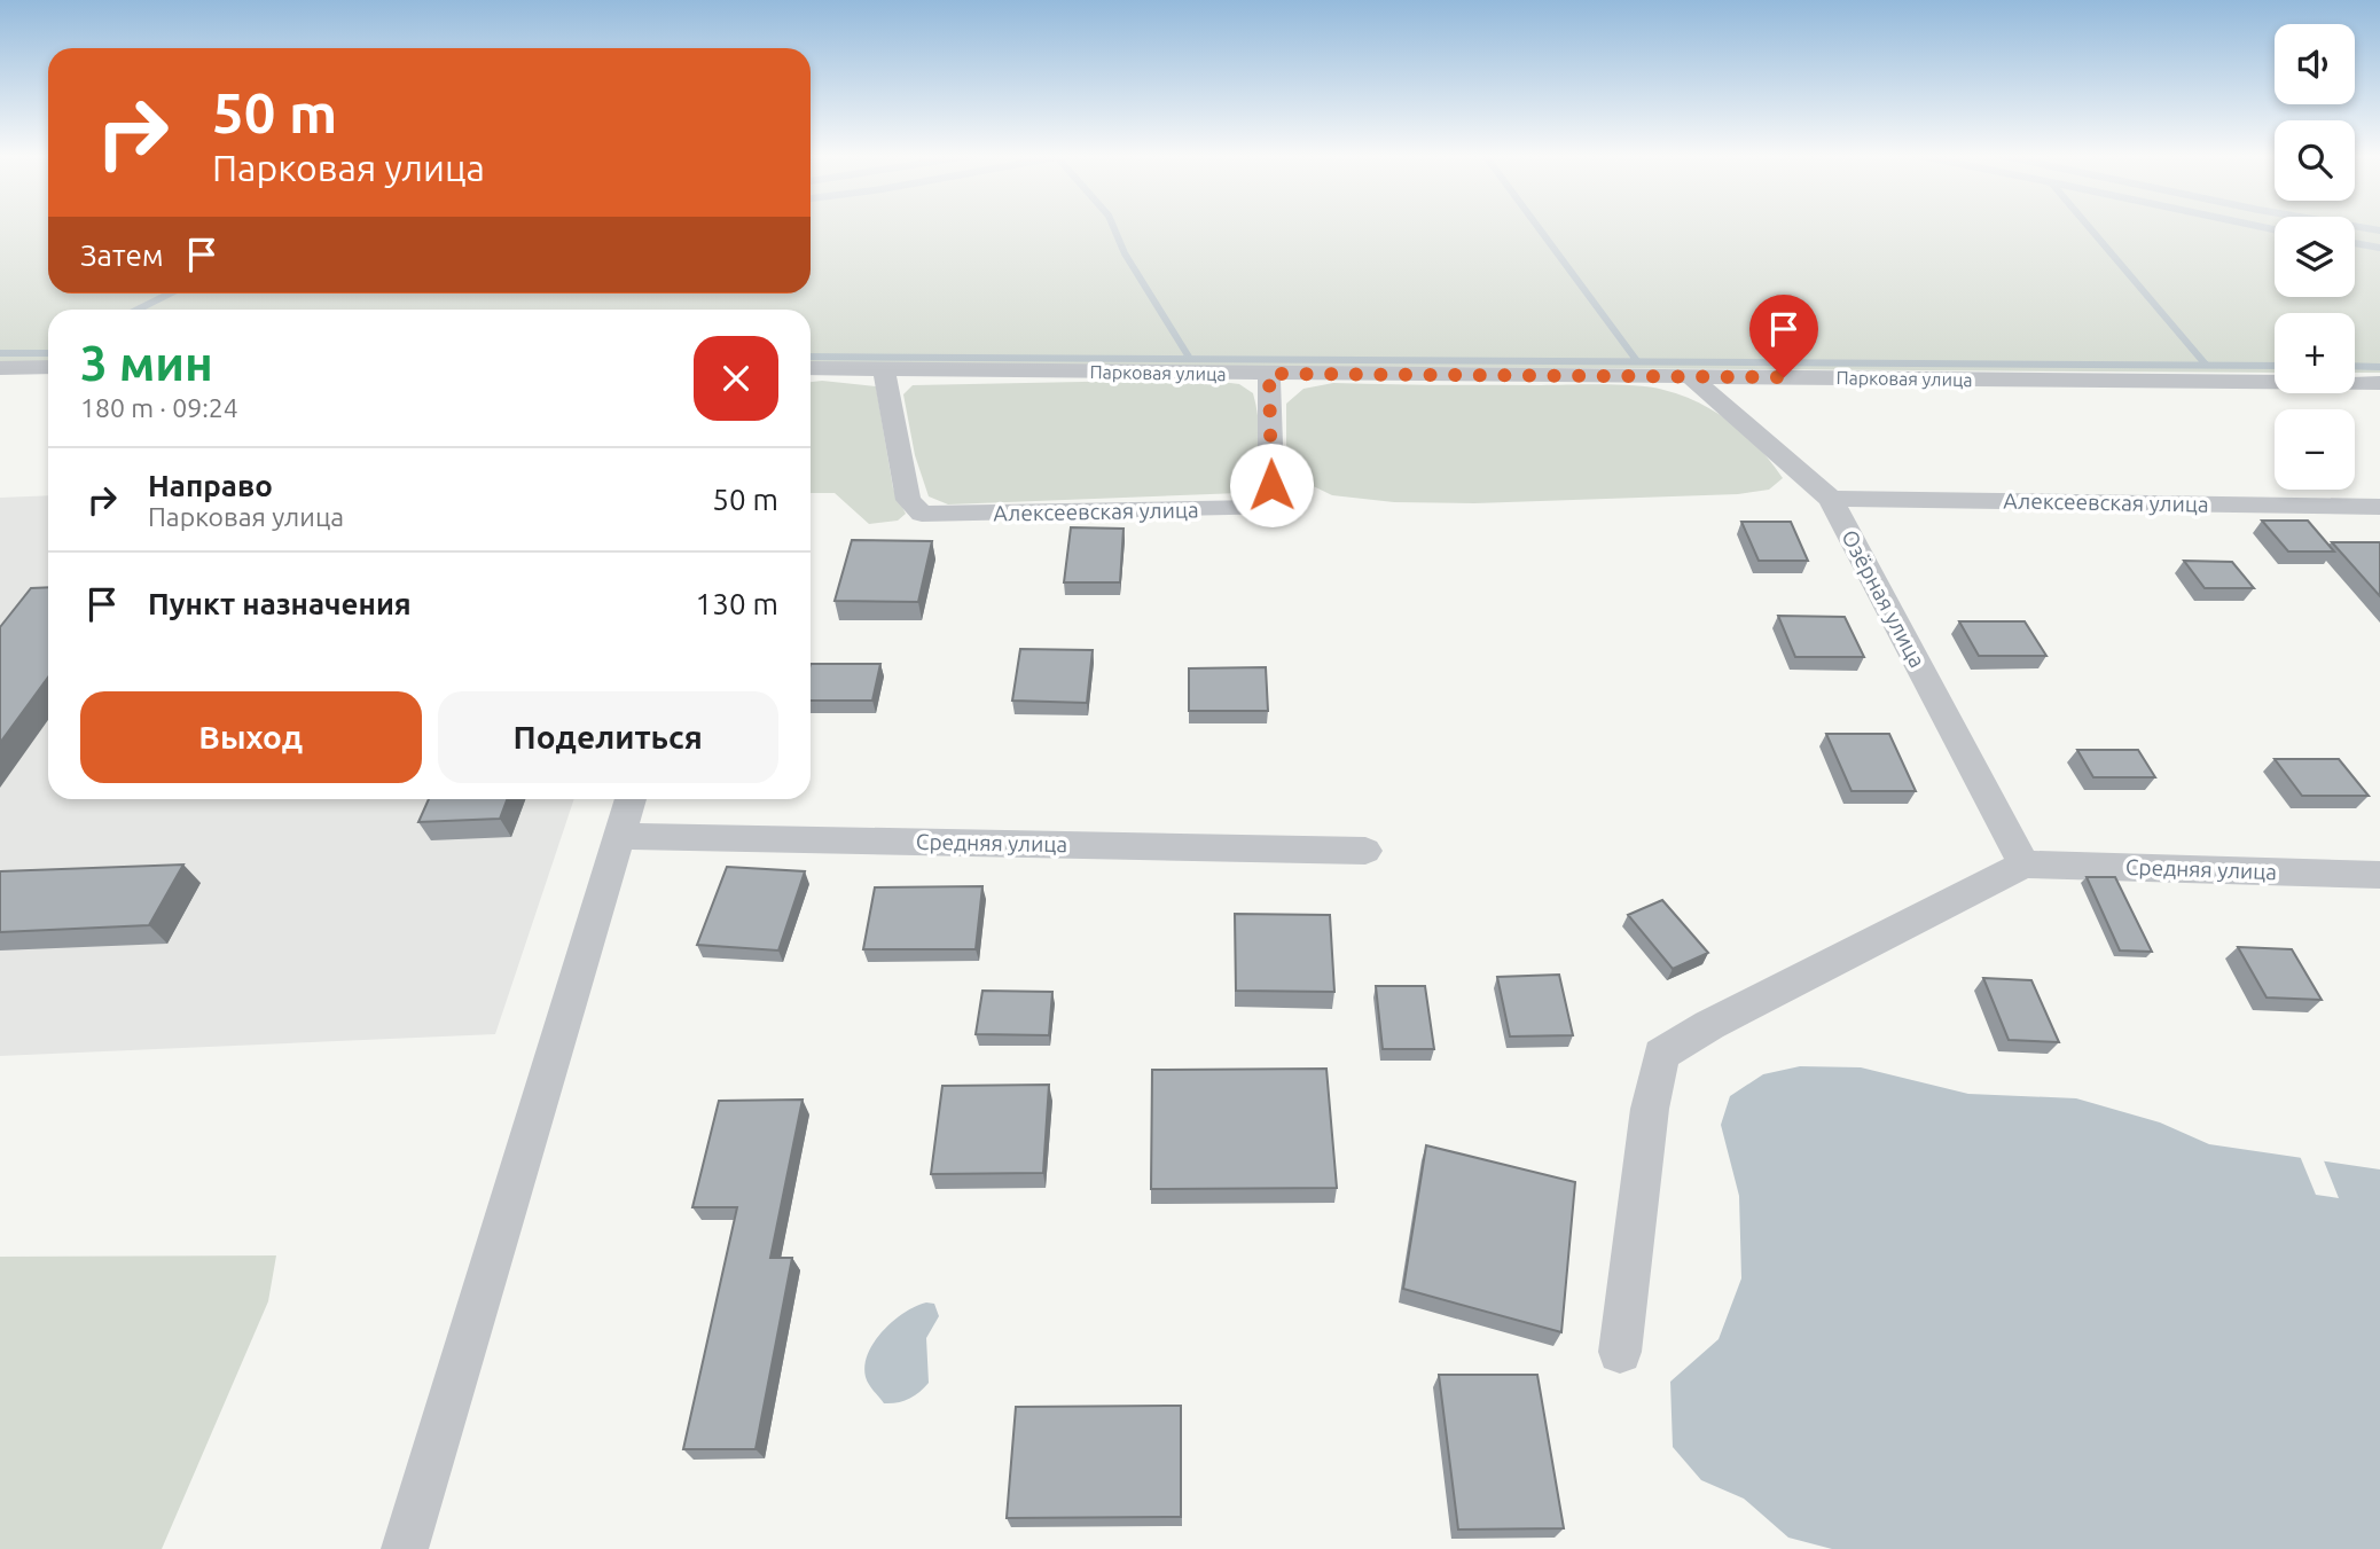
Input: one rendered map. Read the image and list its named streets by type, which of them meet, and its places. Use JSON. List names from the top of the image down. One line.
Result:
{"streets":{"street":["Парковая улица","Алексеевская улица","Озёрная улица","Средняя улица"]},"crossings":[["Парковая улица","Алексеевская улица"],["Парковая улица","Озёрная улица"],["Алексеевская улица","Озёрная улица"],["Озёрная улица","Средняя улица"]],"page":{"map_buttons":["+","−"],"turn":["50 m","Парковая улица"],"then":"Затем","heading":["3 мин","180 m · 09:24"],"list":[{"name":"Направо","note":"Парковая улица","value":"50 m"},{"name":"Пункт назначения","value":"130 m"}],"buttons":["Выход","Поделиться"]}}
